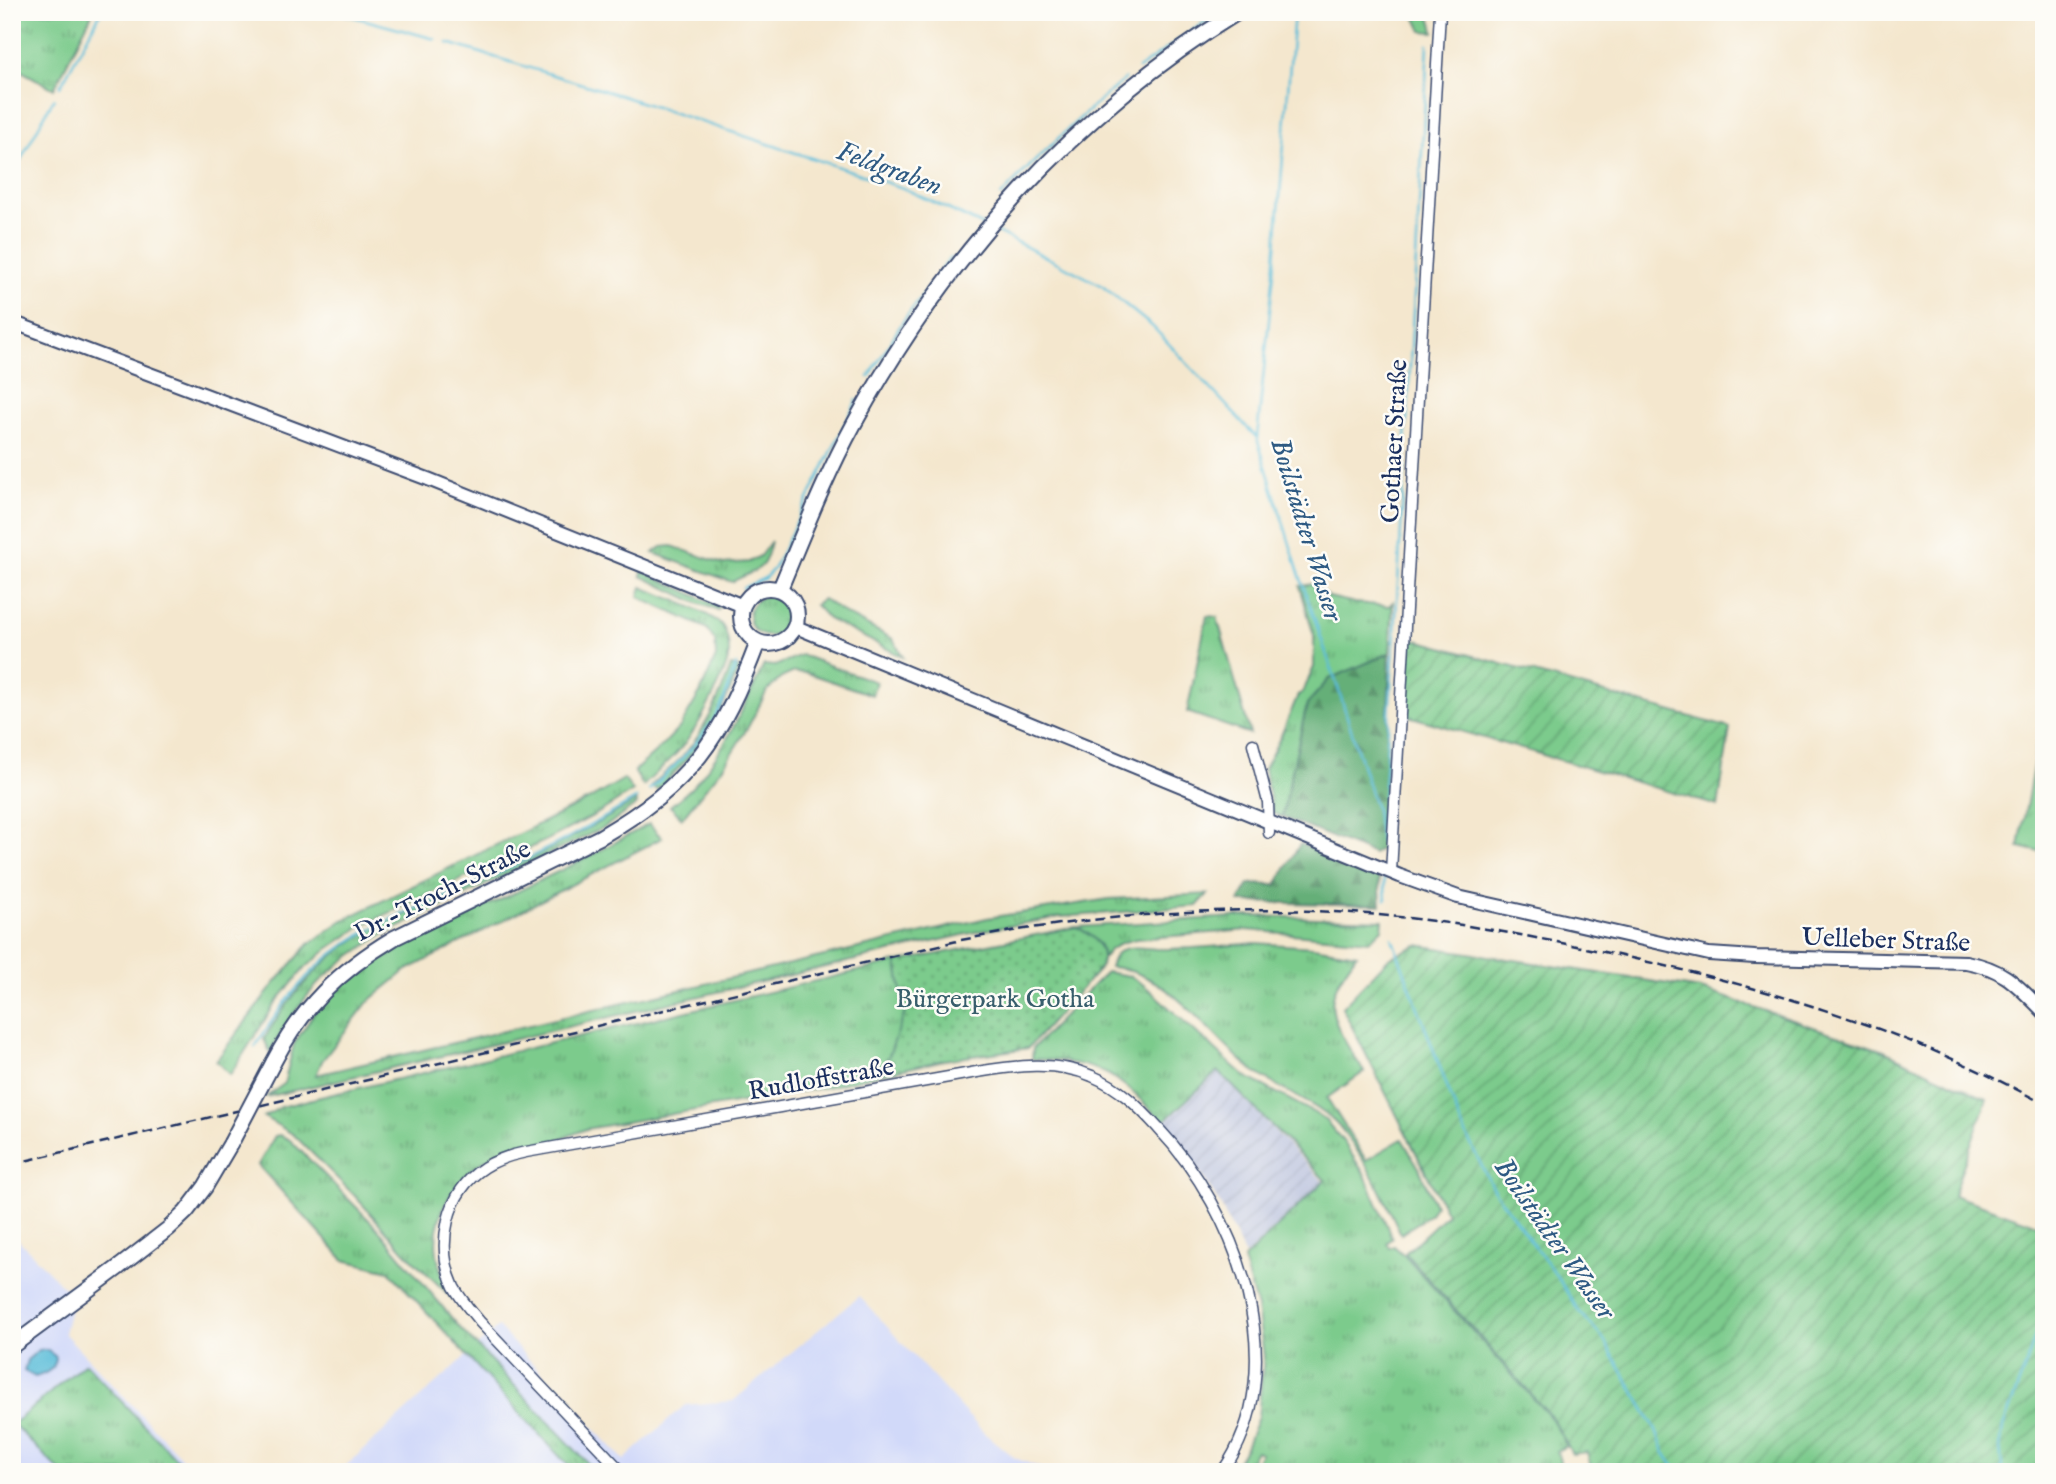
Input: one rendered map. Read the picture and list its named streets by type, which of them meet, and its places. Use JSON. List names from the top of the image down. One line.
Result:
{"streets":{"main road":["Dr.-Troch-Straße"],"street":["Gothaer Straße","Uelleber Straße","Rudloffstraße"]},"crossings":[["Gothaer Straße","Uelleber Straße"],["Dr.-Troch-Straße","Uelleber Straße"]],"water":["Feldgraben","Boilstädter Wasser"],"parks":["Bürgerpark Gotha"]}
